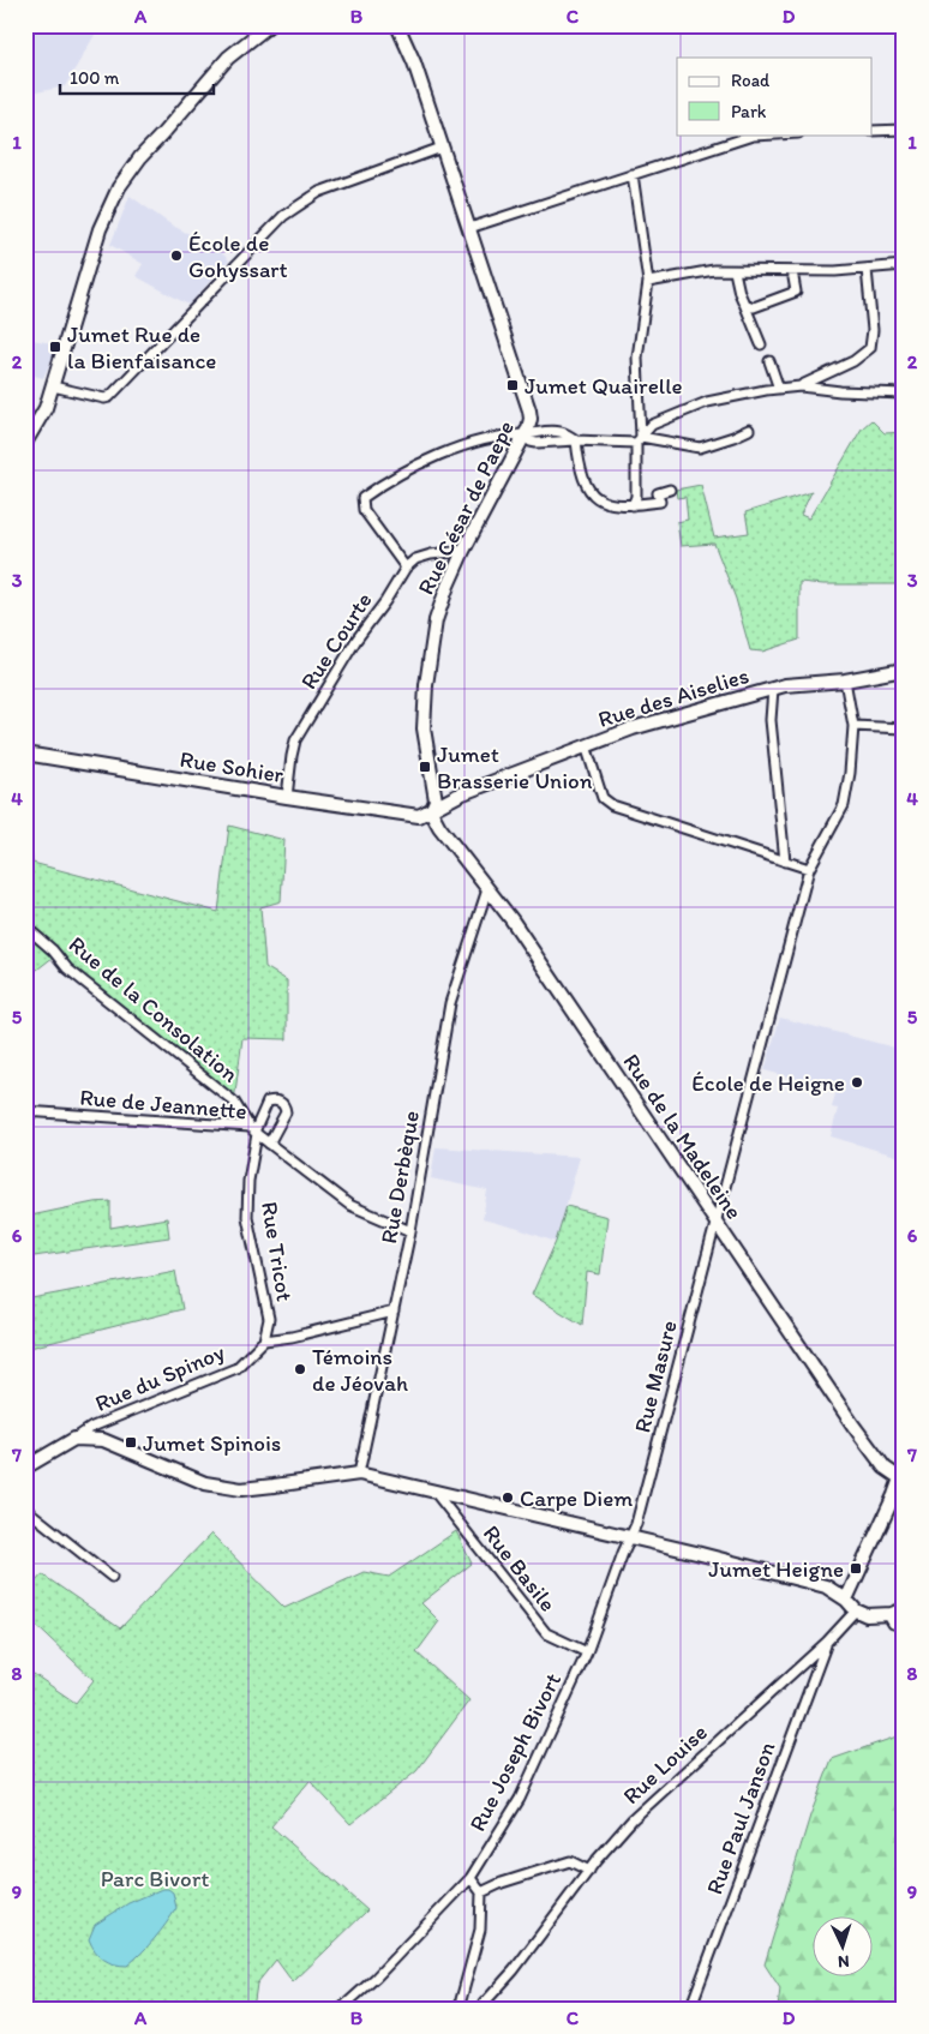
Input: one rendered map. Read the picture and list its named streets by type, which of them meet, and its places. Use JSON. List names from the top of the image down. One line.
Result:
{"streets":{"street":["Rue César de Paepe","Rue Courte","Rue des Aiselies","Rue Sohier","Rue de la Consolation","Rue de Jeannette","Rue de la Madeleine","Rue Derbèque","Rue Tricot","Rue Masure","Rue du Spinoy","Rue Basile","Rue Joseph Bivort","Rue Louise","Rue Paul Janson"]},"crossings":[["Rue César de Paepe","Rue des Aiselies"],["Rue César de Paepe","Rue Sohier"],["Rue César de Paepe","Rue de la Madeleine"],["Rue Courte","Rue Sohier"],["Rue des Aiselies","Rue Sohier"],["Rue des Aiselies","Rue de la Madeleine"],["Rue des Aiselies","Rue Masure"],["Rue Sohier","Rue de la Madeleine"],["Rue de la Consolation","Rue de Jeannette"],["Rue de la Consolation","Rue Tricot"],["Rue de Jeannette","Rue Derbèque"],["Rue de Jeannette","Rue Tricot"],["Rue de la Madeleine","Rue Derbèque"],["Rue de la Madeleine","Rue Masure"],["Rue Tricot","Rue du Spinoy"],["Rue Masure","Rue Joseph Bivort"],["Rue Basile","Rue Joseph Bivort"],["Rue Louise","Rue Paul Janson"]],"parks":["Parc Bivort"],"places":{"other":["École de Gohyssart","École de Heigne","Témoins de Jéovah","Carpe Diem"],"transit":["Jumet Rue de la Bienfaisance","Jumet Quairelle","Jumet Brasserie Union","Jumet Spinois","Jumet Heigne"]},"legend":["Road","Park"],"scale_bar":"100 m","north":"bottom","grid":{"columns":["A","B","C","D"],"rows":["1","2","3","4","5","6","7","8","9"]}}
